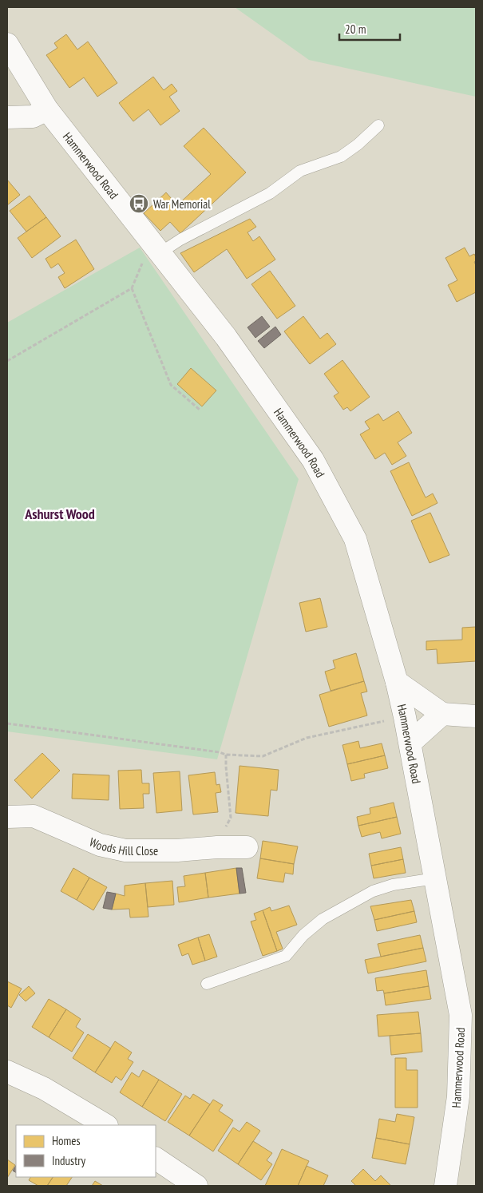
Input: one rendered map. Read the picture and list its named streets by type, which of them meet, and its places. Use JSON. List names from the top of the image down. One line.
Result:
{"streets":{"street":["Hammerwood Road","Woods Hill Close"]},"districts":["Ashurst Wood"],"places":{"bus stop":["War Memorial"]},"legend":["Homes","Industry"],"scale_bar":"20 m"}
